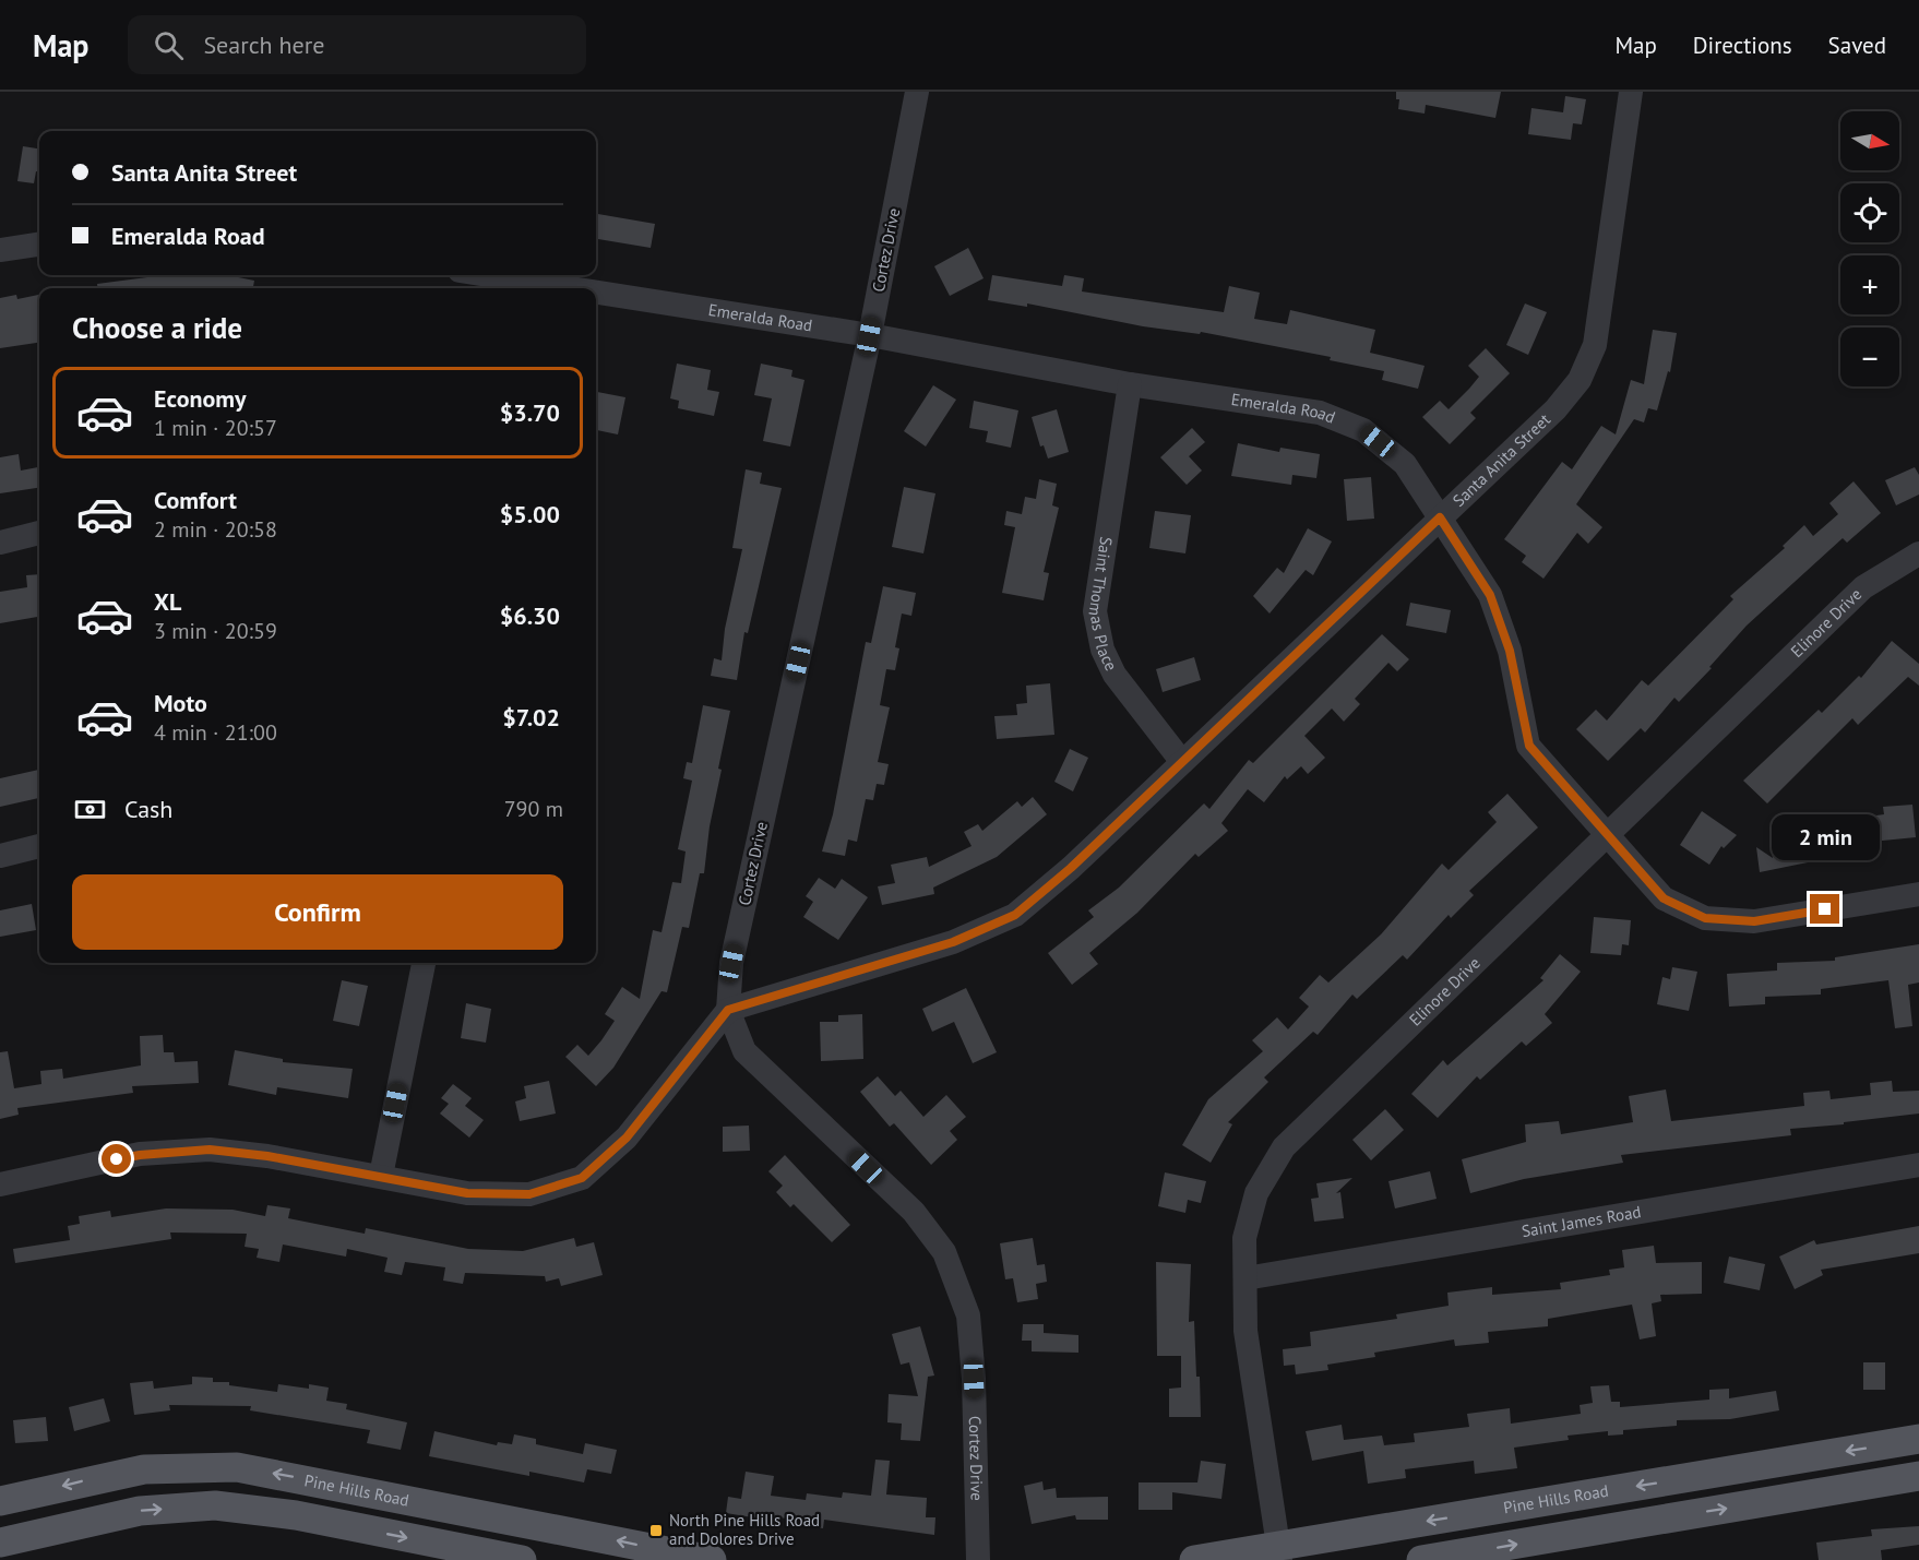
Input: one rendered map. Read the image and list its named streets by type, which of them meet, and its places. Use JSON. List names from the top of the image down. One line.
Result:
{"streets":{"main road":["Pine Hills Road"],"street":["Cortez Drive","Emeralda Road","Santa Anita Street","Saint Thomas Place","Elinore Drive","Saint James Road"]},"crossings":[["Cortez Drive","Emeralda Road"],["Cortez Drive","Santa Anita Street"],["Emeralda Road","Santa Anita Street"],["Emeralda Road","Saint Thomas Place"],["Emeralda Road","Elinore Drive"],["Santa Anita Street","Saint Thomas Place"],["Elinore Drive","Saint James Road"],["Elinore Drive","Pine Hills Road"]],"places":{"transit":["North Pine Hills Road and Dolores Drive"]},"north":"right","page":{"header":"Map","search":"Search here","nav":["Map","Directions","Saved"],"map_buttons":["+","−"],"banner":["Santa Anita Street","Emeralda Road"],"heading":"Choose a ride","list":[{"name":"Economy","note":"1 min · 20:57","value":"$3.70"},{"name":"Comfort","note":"2 min · 20:58","value":"$5.00"},{"name":"XL","note":"3 min · 20:59","value":"$6.30"},{"name":"Moto","note":"4 min · 21:00","value":"$7.02"}],"pay":["Cash","790 m"],"bubble":"2 min","buttons":"Confirm"}}
